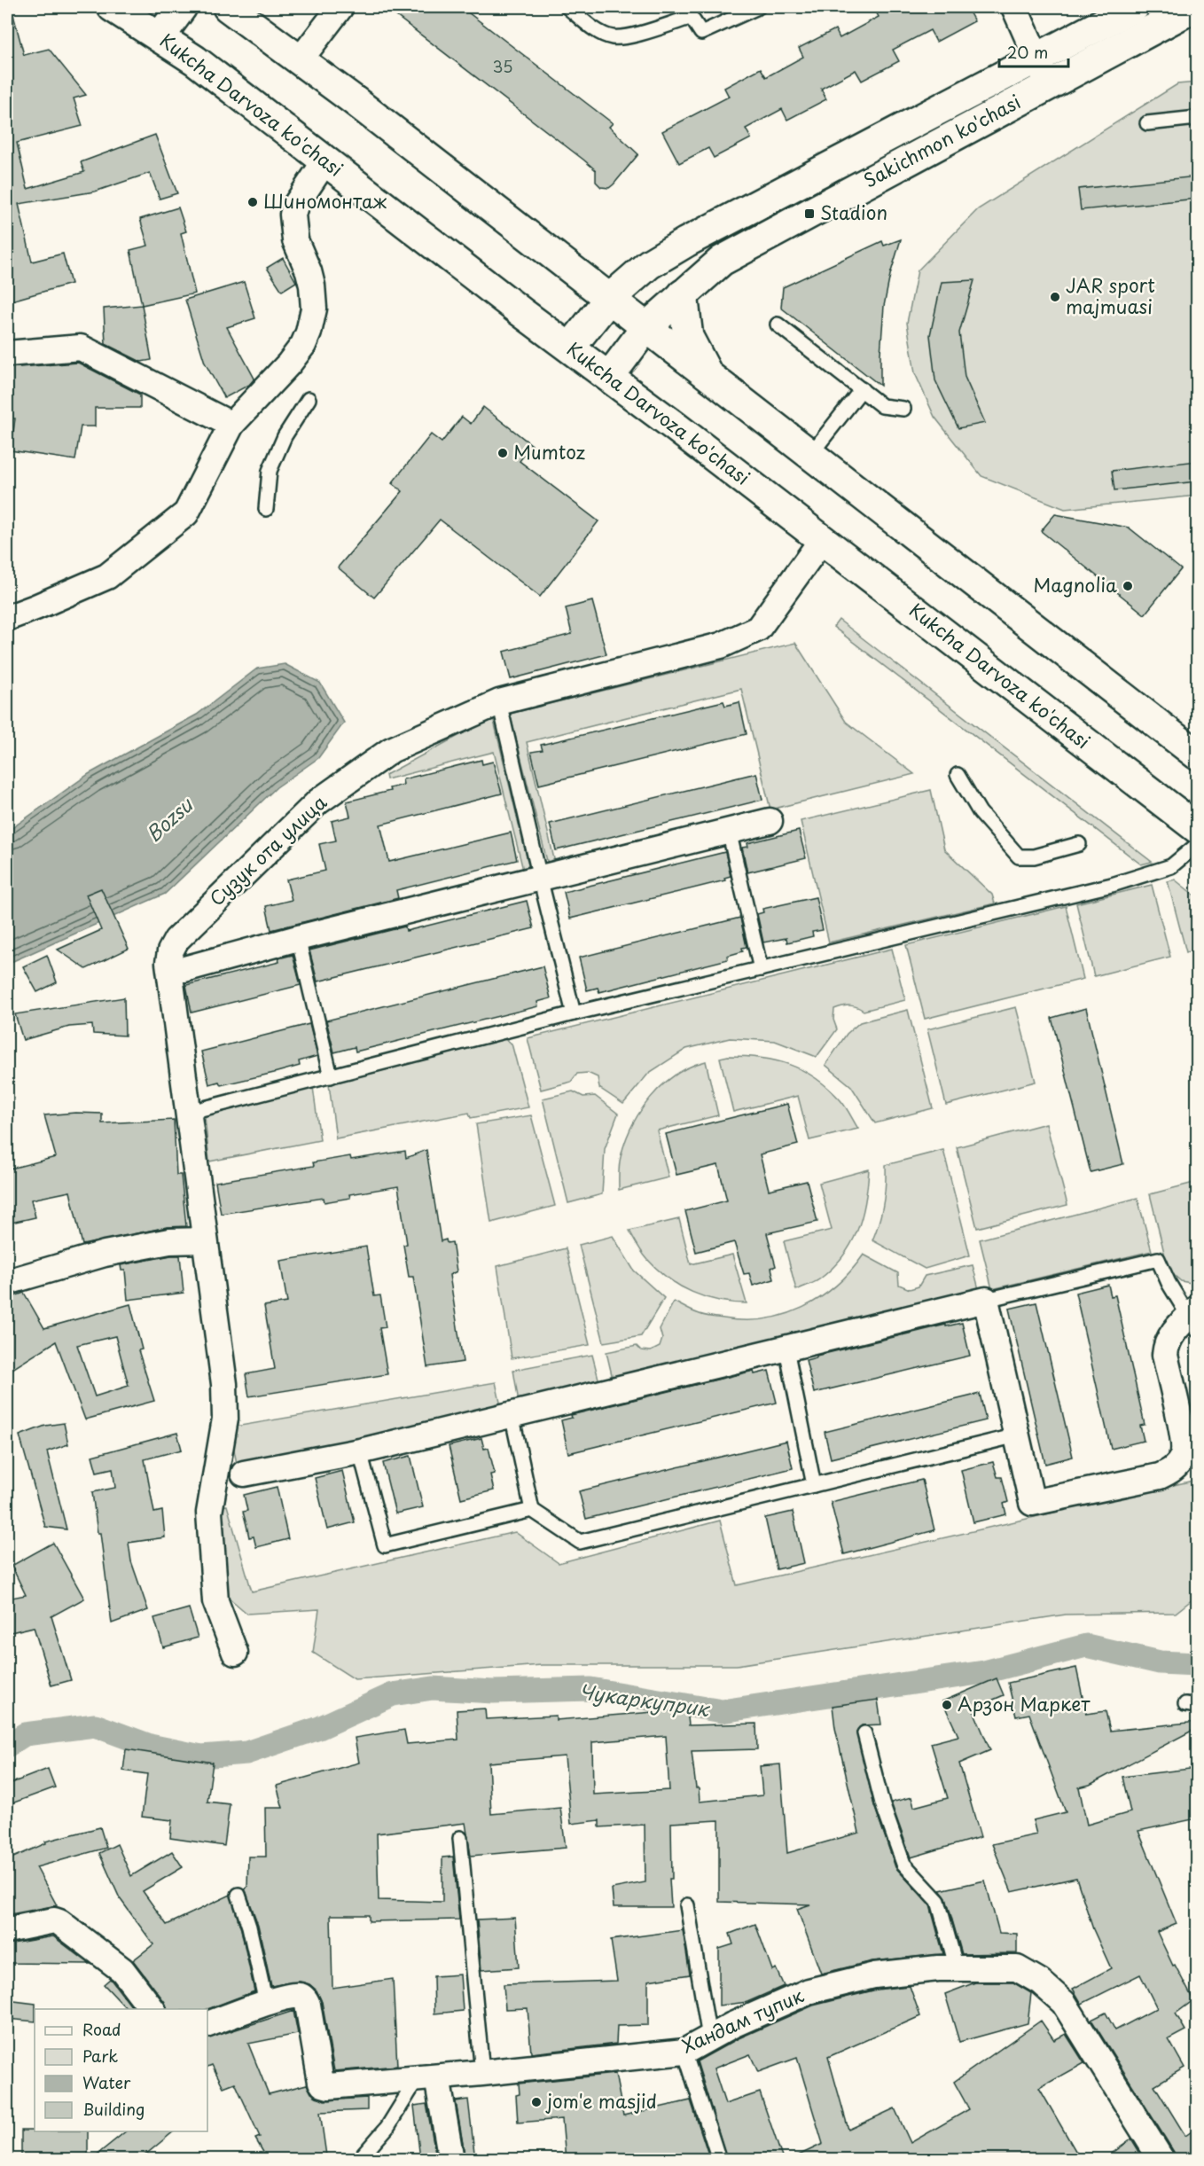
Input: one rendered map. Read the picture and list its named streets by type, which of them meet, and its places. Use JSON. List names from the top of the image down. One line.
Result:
{"streets":{"main road":["Kukcha Darvoza ko'chasi","Sakichmon ko'chasi"],"street":["Сузук ота улица","Хандам тупик"]},"crossings":[["Kukcha Darvoza ko'chasi","Sakichmon ko'chasi"],["Kukcha Darvoza ko'chasi","Сузук ота улица"]],"water":["Bozsu","Чукаркуприк"],"places":{"other":["Шиномонтаж","JAR sport majmuasi","Mumtoz","Magnolia","Арзон Маркет","jom'e masjid"],"transit":["Stadion"]},"house_numbers":["35"],"legend":["Road","Park","Water","Building"],"scale_bar":"20 m"}
